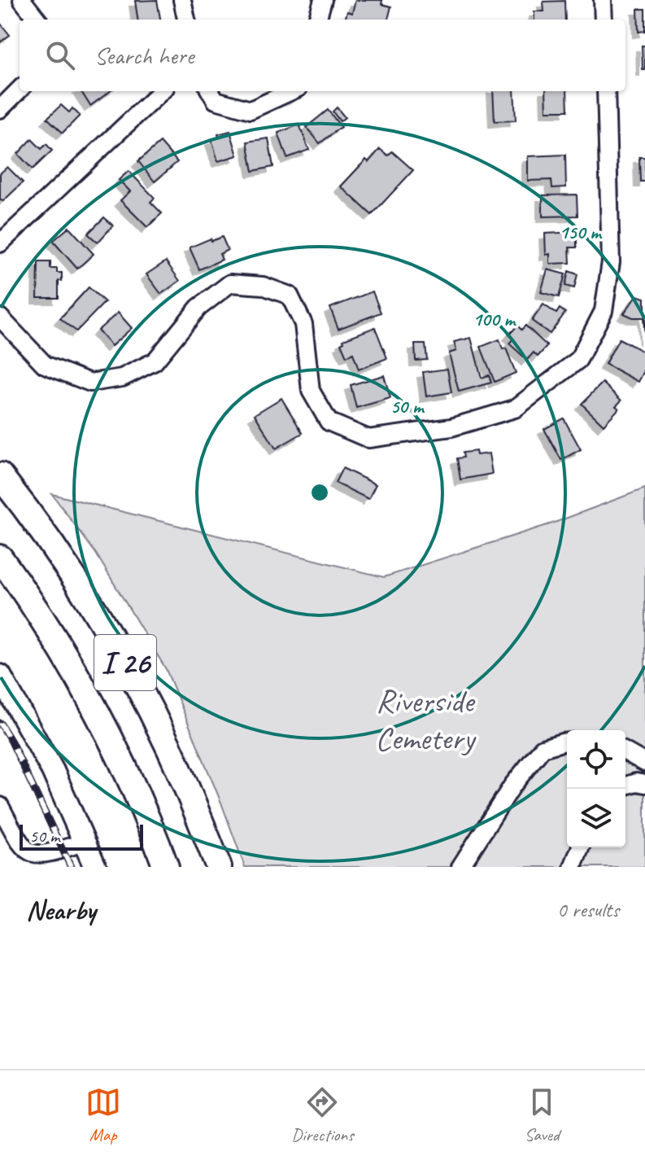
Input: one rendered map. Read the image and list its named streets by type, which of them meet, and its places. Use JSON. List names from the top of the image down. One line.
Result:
{"streets":{"highway":["I 26"]},"parks":["Riverside Cemetery"],"scale_bar":"50 m","page":{"search":"Search here","scale":"50 m","heading":["Nearby","0 results"],"nav":["Map","Directions","Saved"]},"rings":["150 m","100 m","50 m"]}
